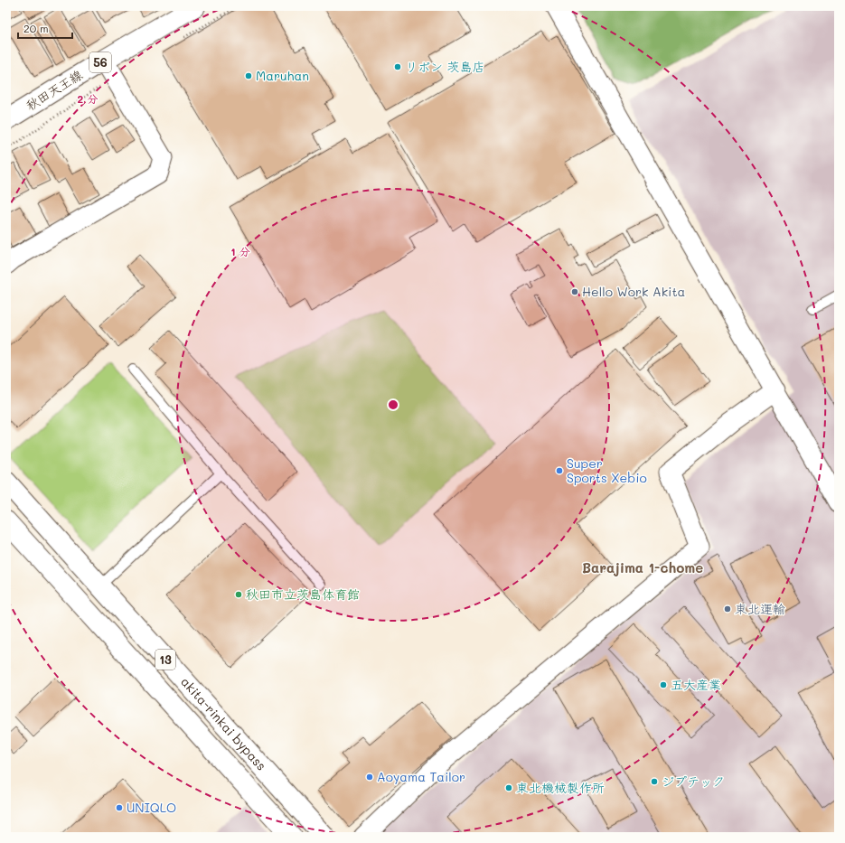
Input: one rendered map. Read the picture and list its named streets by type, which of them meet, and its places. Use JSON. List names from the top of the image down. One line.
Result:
{"streets":{"main road":["56","秋田天王線","13","akita-rinkai bypass"]},"districts":["Barajima 1-chome"],"places":["リボン 茨島店","Maruhan","Hello Work Akita","Super Sports Xebio","秋田市立茨島体育館","東北運輸","五大産業","Aoyama Tailor","ジプテック","東北機械製作所","UNIQLO"],"scale_bar":"20 m","rings":["2 分","1 分"]}
